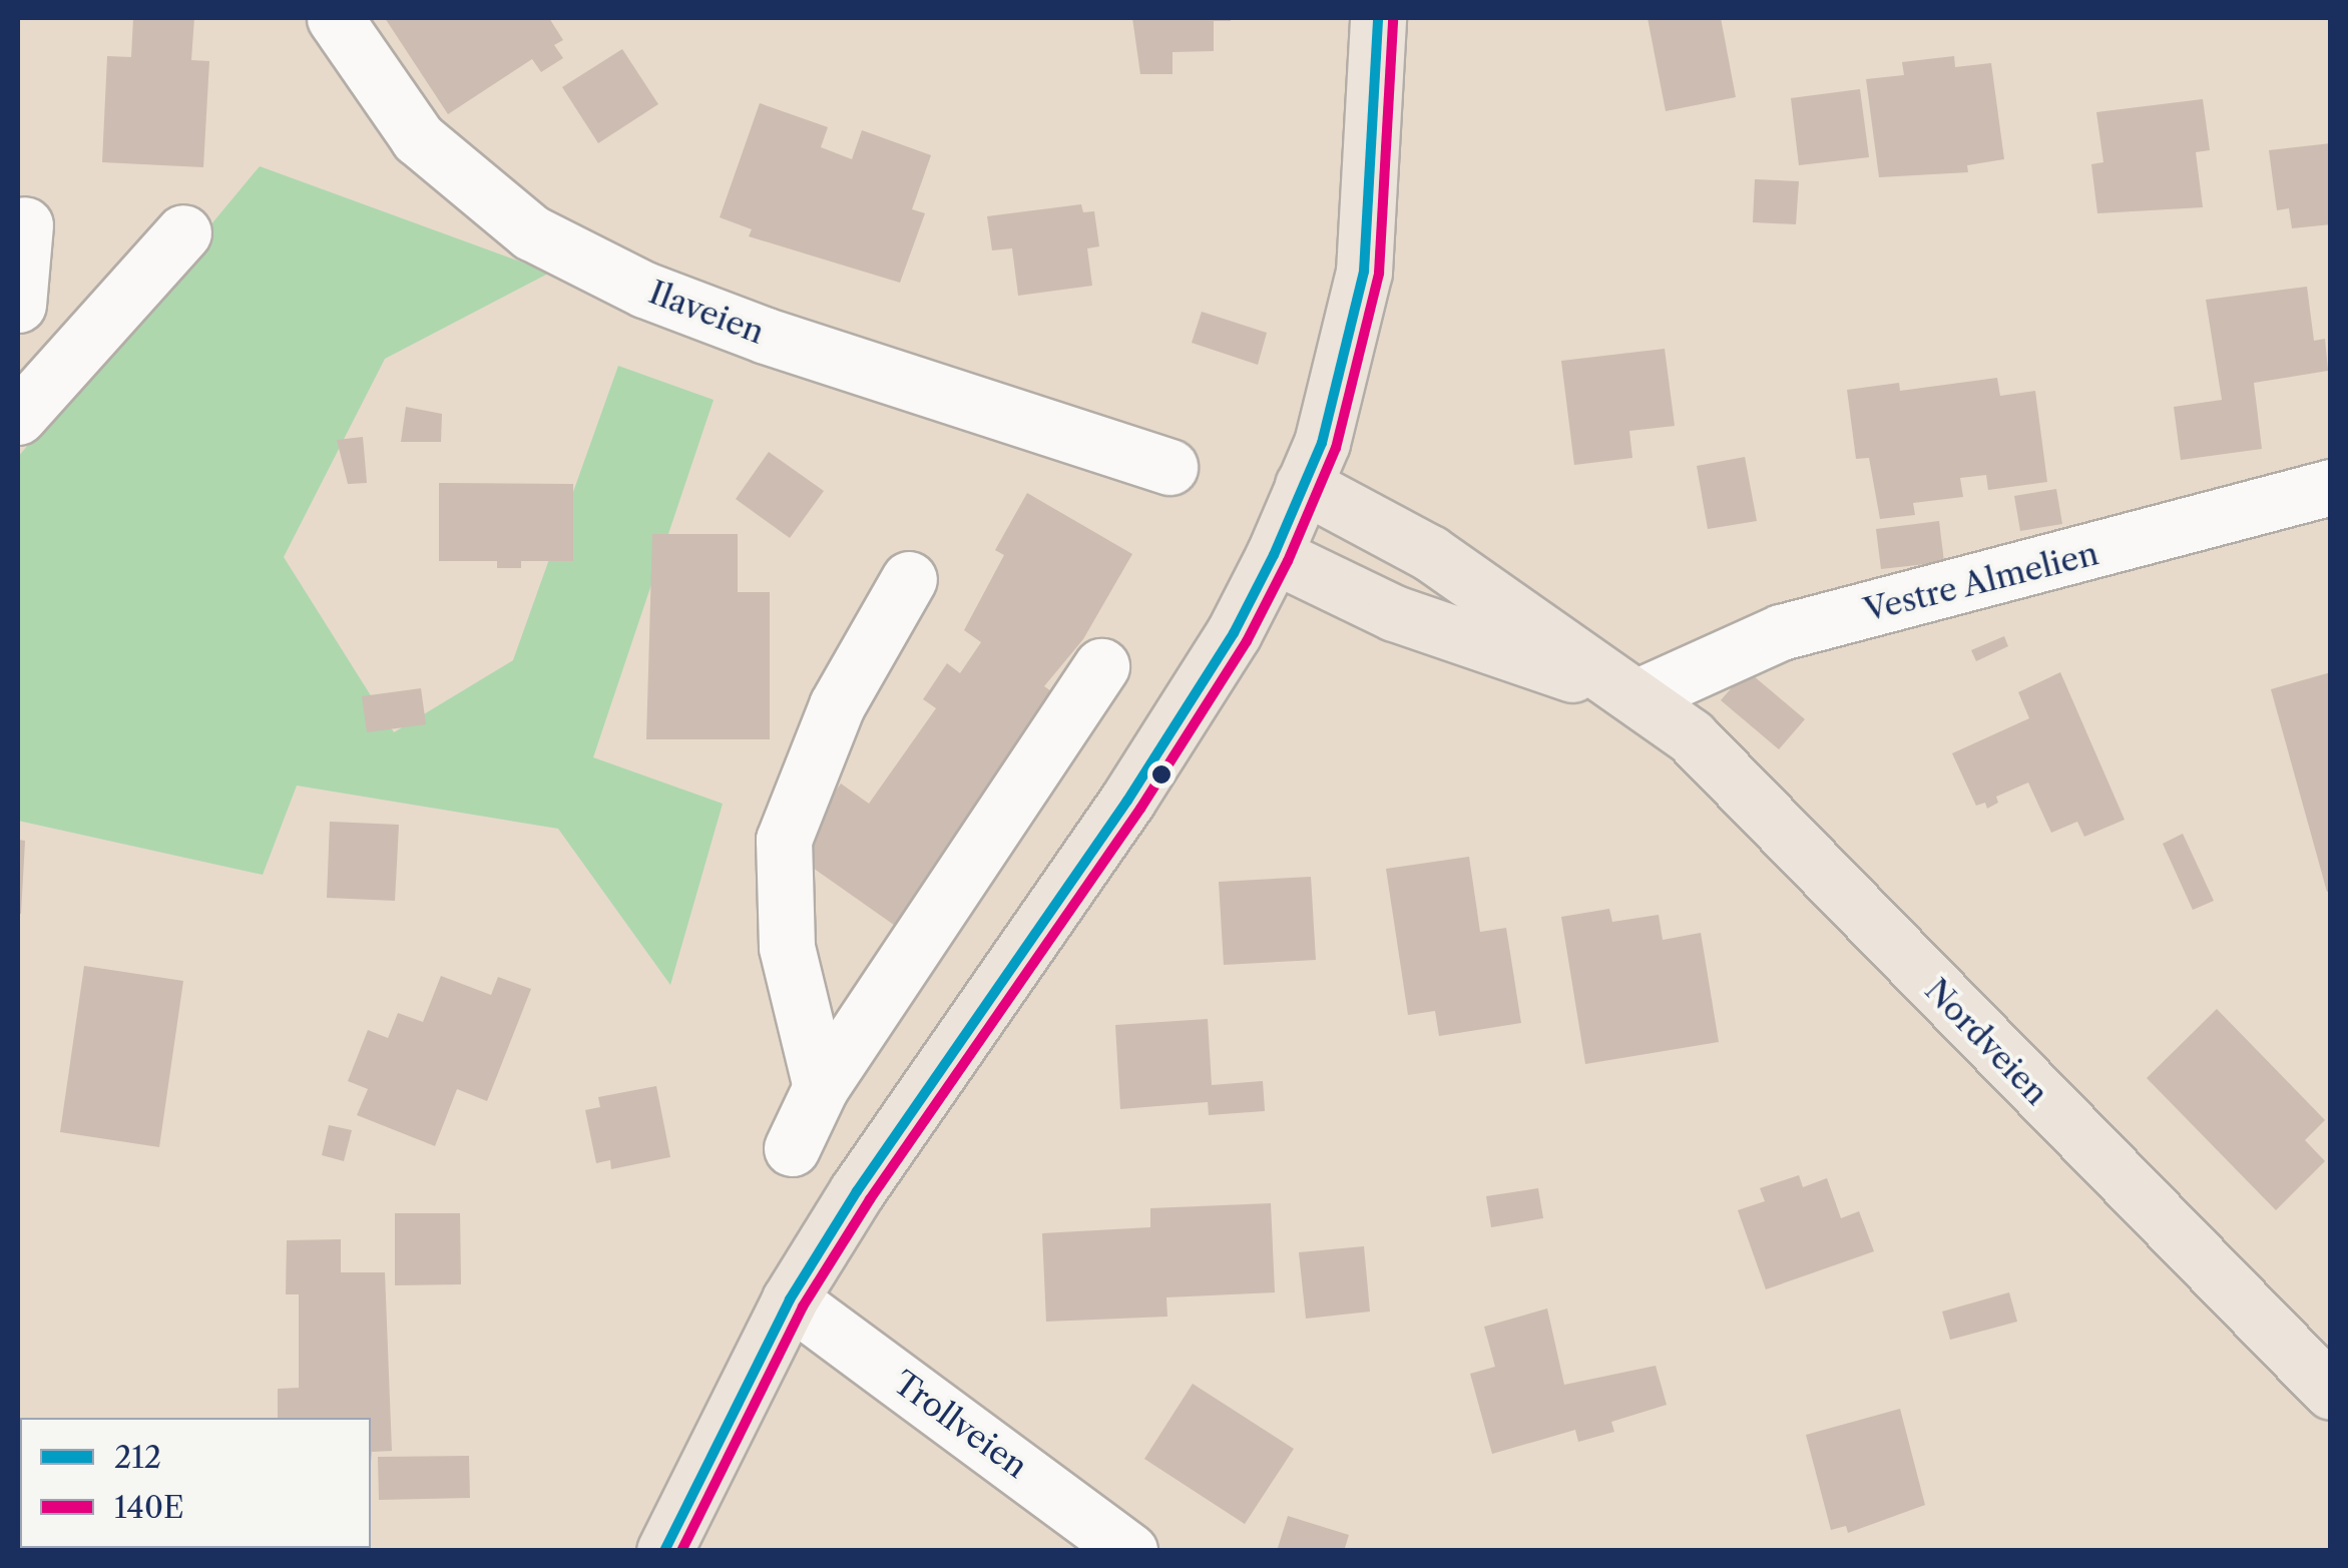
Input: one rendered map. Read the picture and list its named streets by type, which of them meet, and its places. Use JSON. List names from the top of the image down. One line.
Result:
{"streets":{"main road":["Nordveien"],"street":["Ilaveien","Vestre Almelien","Trollveien"]},"crossings":[["Vestre Almelien","Nordveien"]],"lines":["transit line 212","transit line 140E"],"legend":["212","140E"]}
